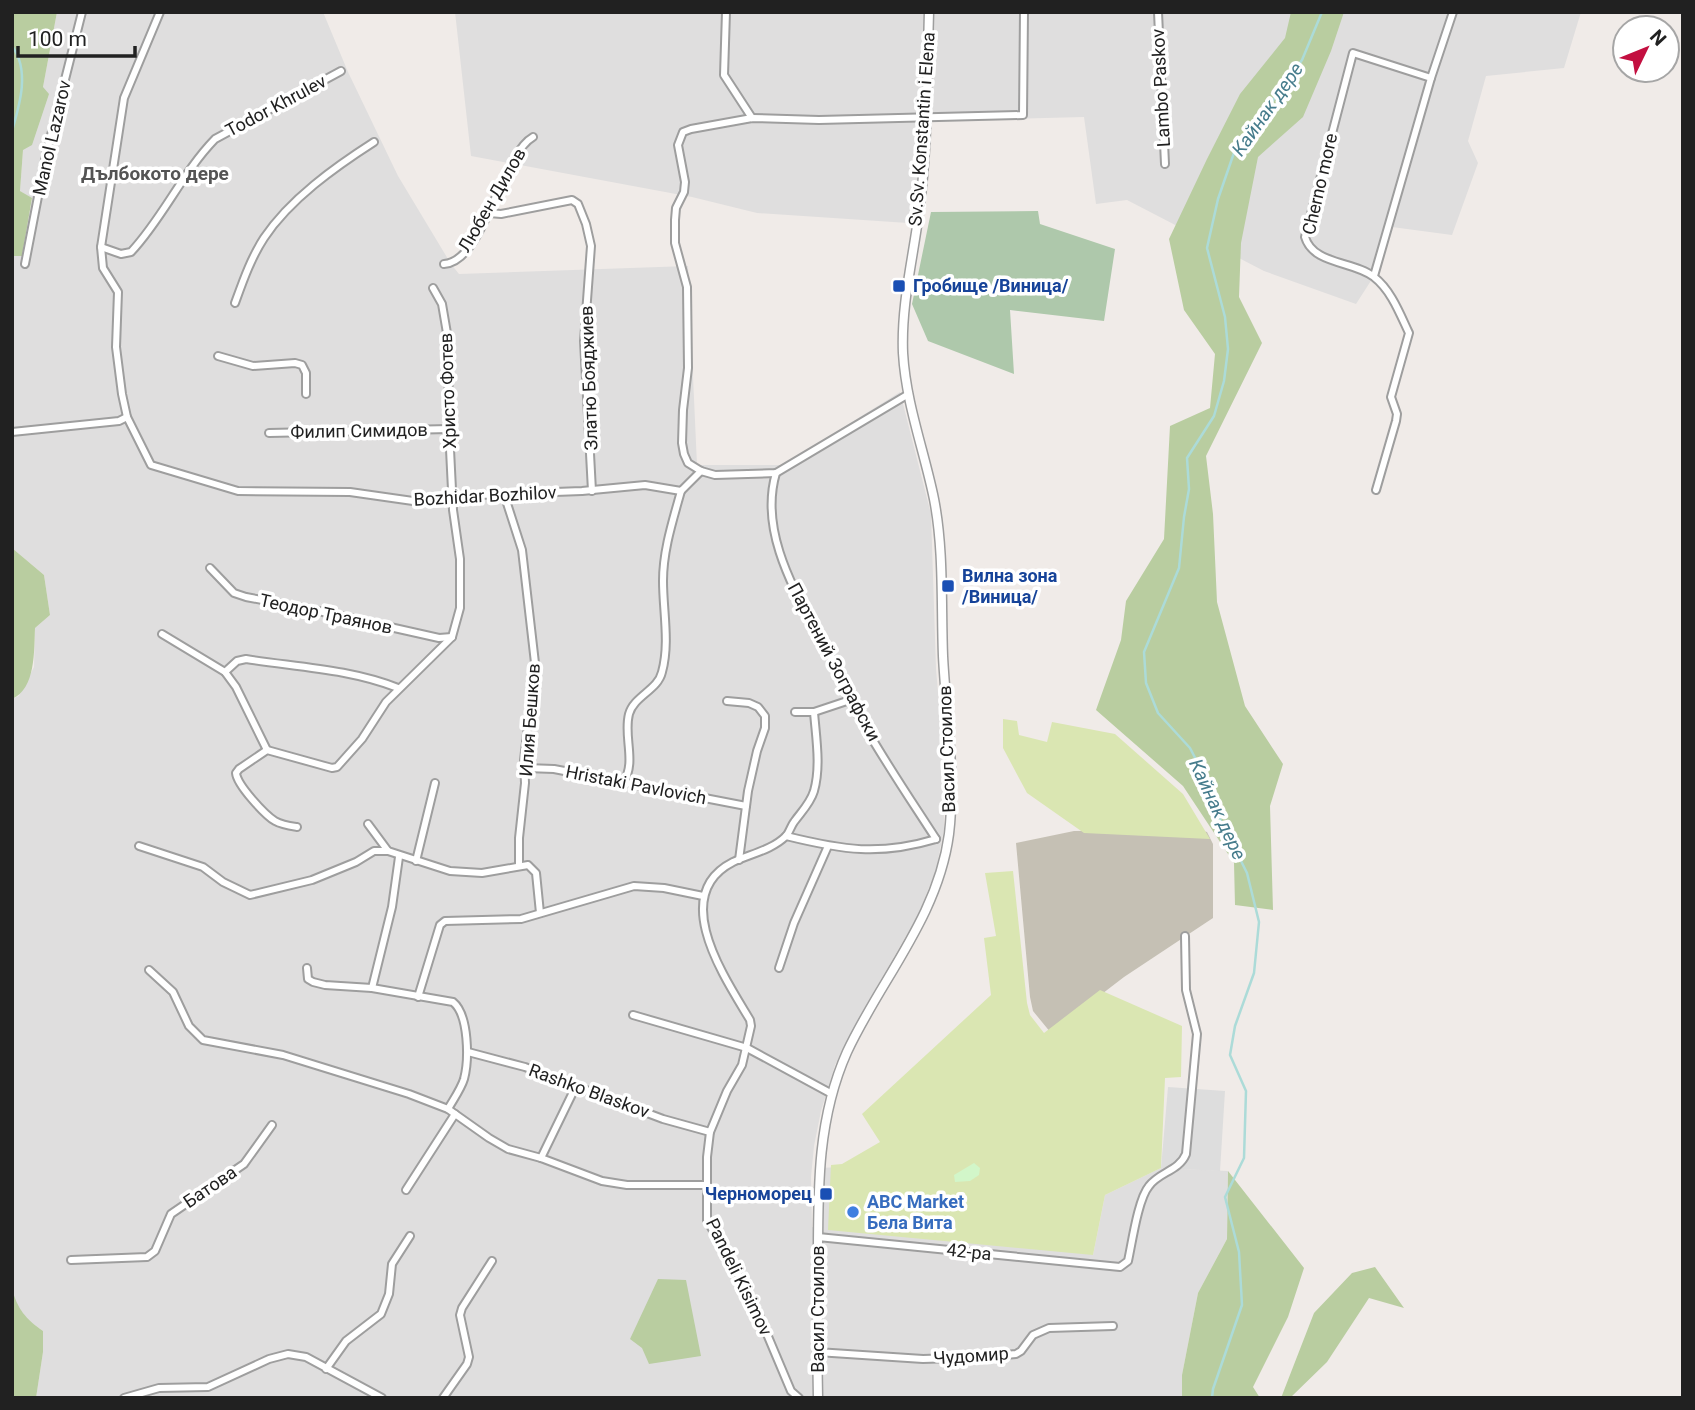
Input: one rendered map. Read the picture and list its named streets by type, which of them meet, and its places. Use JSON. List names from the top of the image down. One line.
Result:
{"streets":{"street":["Lambo Paskov","Todor Khrulev","Sv.Sv. Konstantin i Elena","Manol Lazarov","Cherno more","Любен Дилов","Златю Бояджиев","Христо Фотев","Филип Симидов","Bozhidar Bozhilov","Теодор Траянов","Партений Зографски","Илия Бешков","Васил Стоилов","Hristaki Pavlovich","Rashko Blaskov","Батова","42-ра","Pandeli Kisimov","Чудомир"]},"crossings":[["Todor Khrulev","Bozhidar Bozhilov"],["Sv.Sv. Konstantin i Elena","Васил Стоилов"],["Любен Дилов","Златю Бояджиев"],["Златю Бояджиев","Bozhidar Bozhilov"],["Христо Фотев","Филип Симидов"],["Христо Фотев","Bozhidar Bozhilov"],["Христо Фотев","Теодор Траянов"],["Bozhidar Bozhilov","Илия Бешков"],["Илия Бешков","Hristaki Pavlovich"],["Васил Стоилов","42-ра"],["Васил Стоилов","Чудомир"],["Rashko Blaskov","Pandeli Kisimov"]],"districts":["Дълбокото дере"],"water":["Кайнак дере"],"places":{"transit":["Гробище /Виница/","Вилна зона /Виница/","Черноморец"],"other":["ABC Market Бела Вита"]},"scale_bar":"100 m","north":"top right"}
